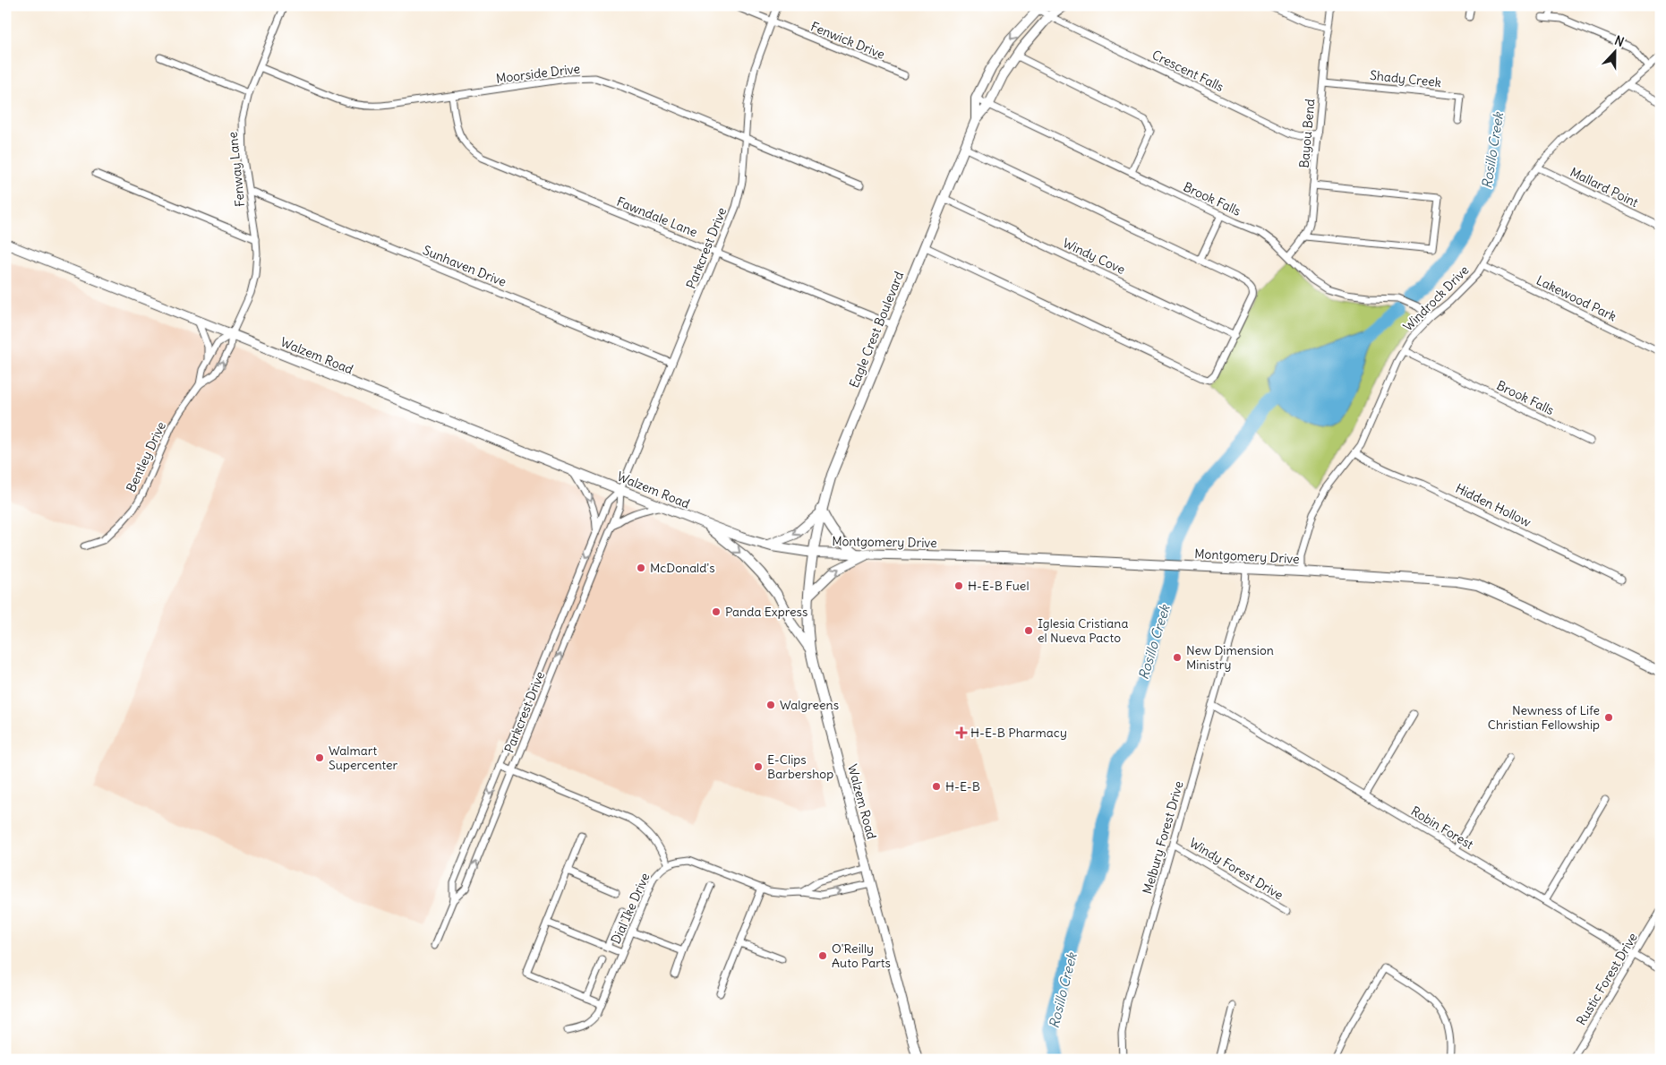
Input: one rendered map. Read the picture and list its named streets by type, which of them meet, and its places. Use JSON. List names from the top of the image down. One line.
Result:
{"streets":{"main road":["Eagle Crest Boulevard","Walzem Road","Montgomery Drive"],"street":["Fenwick Drive","Crescent Falls","Moorside Drive","Shady Creek","Bayou Bend","Fenway Lane","Mallard Point","Brook Falls","Fawndale Lane","Parkcrest Drive","Windy Cove","Sunhaven Drive","Windrock Drive","Lakewood Park","Bentley Drive","Hidden Hollow","Robin Forest","Melbury Forest Drive","Windy Forest Drive","Dial Ike Drive","Rustic Forest Drive"]},"crossings":[["Fenwick Drive","Parkcrest Drive"],["Crescent Falls","Bayou Bend"],["Crescent Falls","Eagle Crest Boulevard"],["Moorside Drive","Fenway Lane"],["Moorside Drive","Fawndale Lane"],["Moorside Drive","Parkcrest Drive"],["Shady Creek","Bayou Bend"],["Bayou Bend","Brook Falls"],["Fenway Lane","Sunhaven Drive"],["Fenway Lane","Walzem Road"],["Fenway Lane","Bentley Drive"],["Mallard Point","Windrock Drive"],["Brook Falls","Windrock Drive"],["Brook Falls","Eagle Crest Boulevard"],["Fawndale Lane","Parkcrest Drive"],["Fawndale Lane","Eagle Crest Boulevard"],["Parkcrest Drive","Sunhaven Drive"],["Parkcrest Drive","Walzem Road"],["Windy Cove","Eagle Crest Boulevard"],["Windrock Drive","Lakewood Park"],["Windrock Drive","Hidden Hollow"],["Windrock Drive","Montgomery Drive"],["Eagle Crest Boulevard","Walzem Road"],["Eagle Crest Boulevard","Montgomery Drive"],["Walzem Road","Bentley Drive"],["Walzem Road","Montgomery Drive"],["Montgomery Drive","Melbury Forest Drive"],["Robin Forest","Melbury Forest Drive"],["Robin Forest","Rustic Forest Drive"],["Melbury Forest Drive","Windy Forest Drive"]],"water":["Rosillo Creek"],"places":{"other":["McDonald's","H-E-B Fuel","Panda Express","Iglesia Cristiana el Nueva Pacto","New Dimension Ministry","Walgreens","Newness of Life Christian Fellowship","Walmart Supercenter","E-Clips Barbershop","H-E-B","O'Reilly Auto Parts"],"health":["H-E-B Pharmacy"]},"north":"top"}
